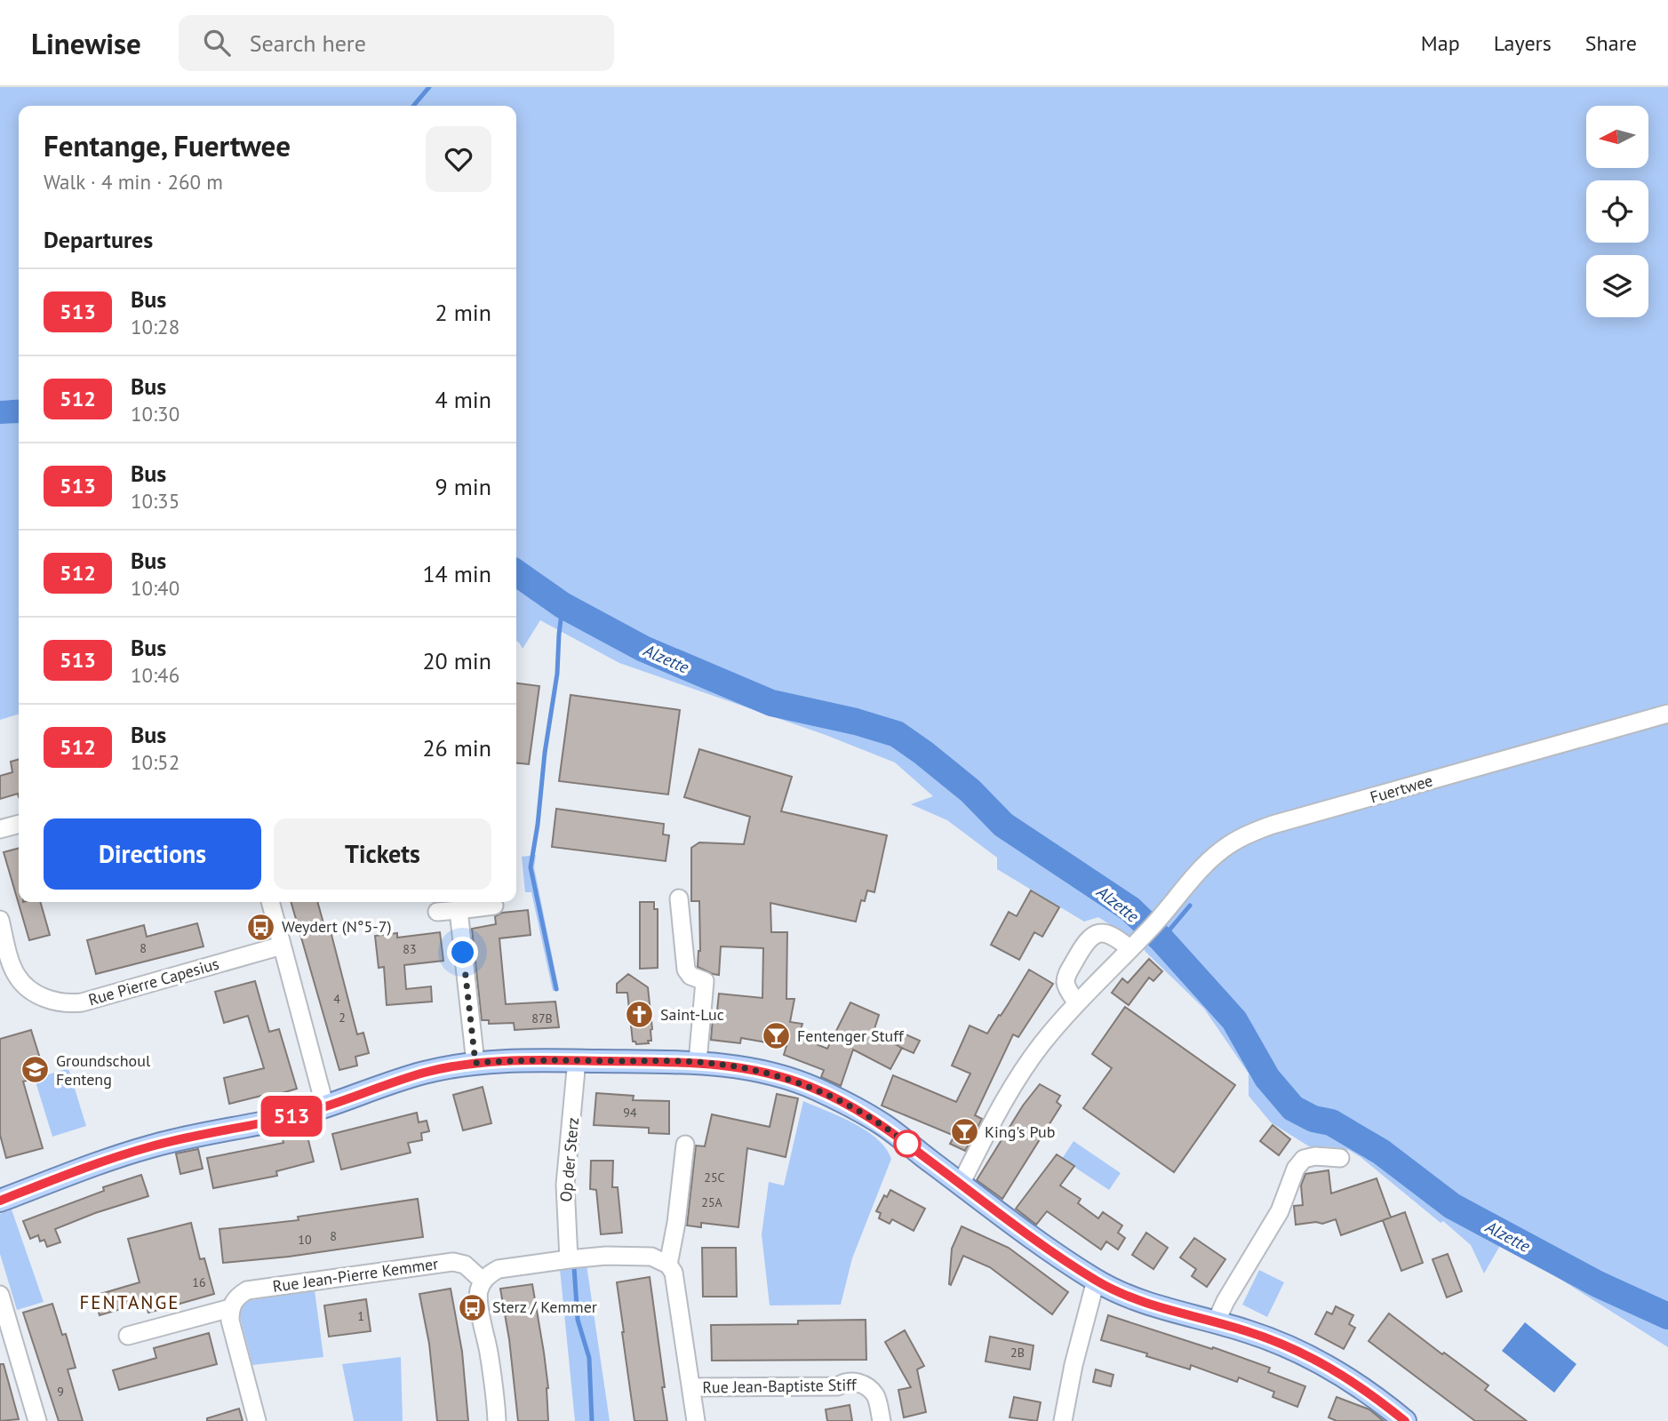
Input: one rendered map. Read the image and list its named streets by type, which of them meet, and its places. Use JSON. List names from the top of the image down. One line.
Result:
{"streets":{"street":["Fuertwee","Rue Pierre Capesius","Op der Sterz","Rue Jean-Pierre Kemmer","Rue Jean-Baptiste Stiff"]},"districts":["FENTANGE"],"water":["Alzette"],"places":{"bus stop":["Weydert (N°5-7)","Sterz / Kemmer"],"church":["Saint-Luc"],"bar":["Fentenger Stuff","King's Pub"],"school or university":["Groundschoul Fenteng"]},"lines":["bus line 513"],"house_numbers":["8","83","4","2","87B","94","25C","25A","8","10","16","1","2B","9"],"north":"left","page":{"header":"Linewise","search":"Search here","nav":["Map","Layers","Share"],"on_map":"513","heading":[["Fentange, Fuertwee","Walk · 4 min · 260 m"],"Departures"],"list":[{"mark":"513","name":"Bus","note":"10:28","value":"2 min"},{"mark":"512","name":"Bus","note":"10:30","value":"4 min"},{"mark":"513","name":"Bus","note":"10:35","value":"9 min"},{"mark":"512","name":"Bus","note":"10:40","value":"14 min"},{"mark":"513","name":"Bus","note":"10:46","value":"20 min"},{"mark":"512","name":"Bus","note":"10:52","value":"26 min"}],"buttons":["Directions","Tickets"]}}
